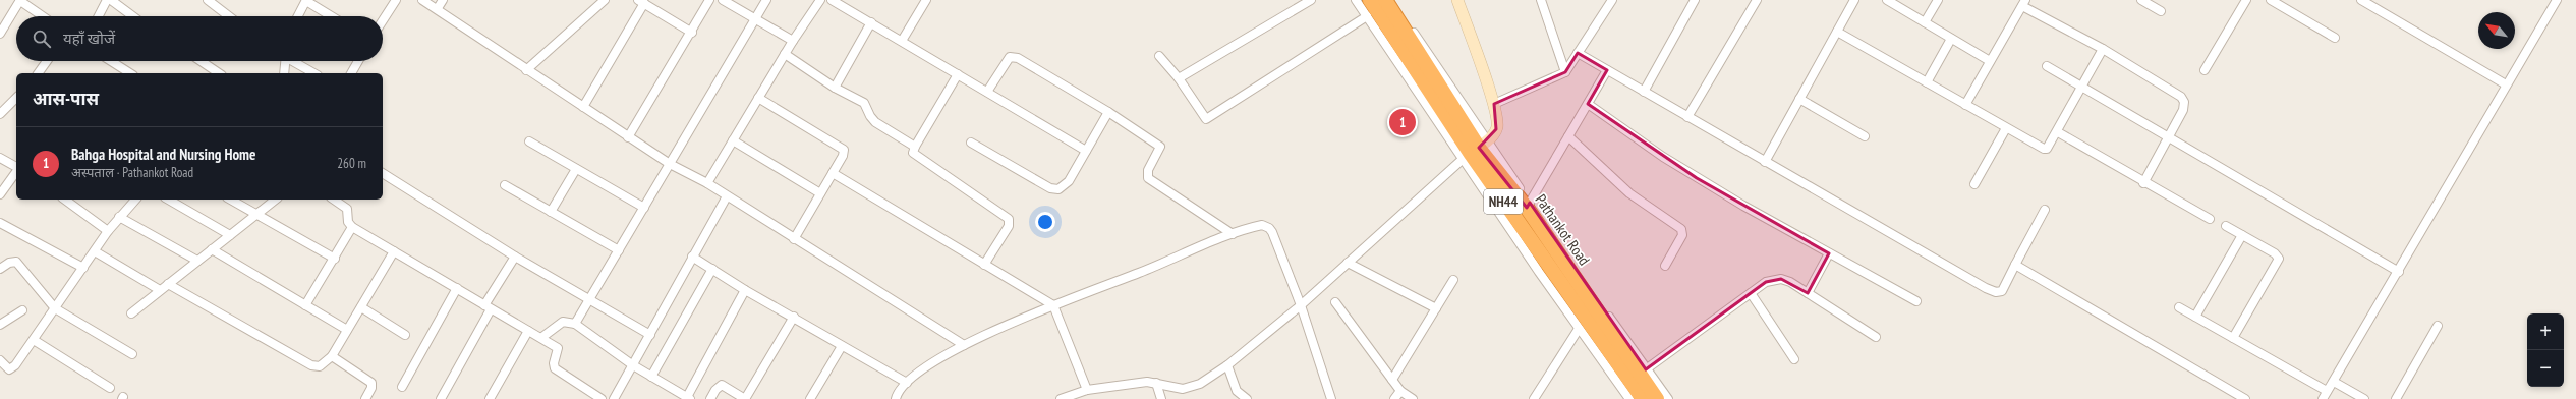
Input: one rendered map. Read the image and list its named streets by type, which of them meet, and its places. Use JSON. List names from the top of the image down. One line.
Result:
{"streets":{"highway":["NH44","Pathankot Road"]},"crossings":[["NH44","Pathankot Road"]],"north":"top left","page":{"search":"यहाँ खोजें","heading":"आस-पास","pins":"1","list":[{"mark":"1","name":"Bahga Hospital and Nursing Home","note":"अस्पताल · Pathankot Road","value":"260 m"}],"map_buttons":["+","−"]}}
